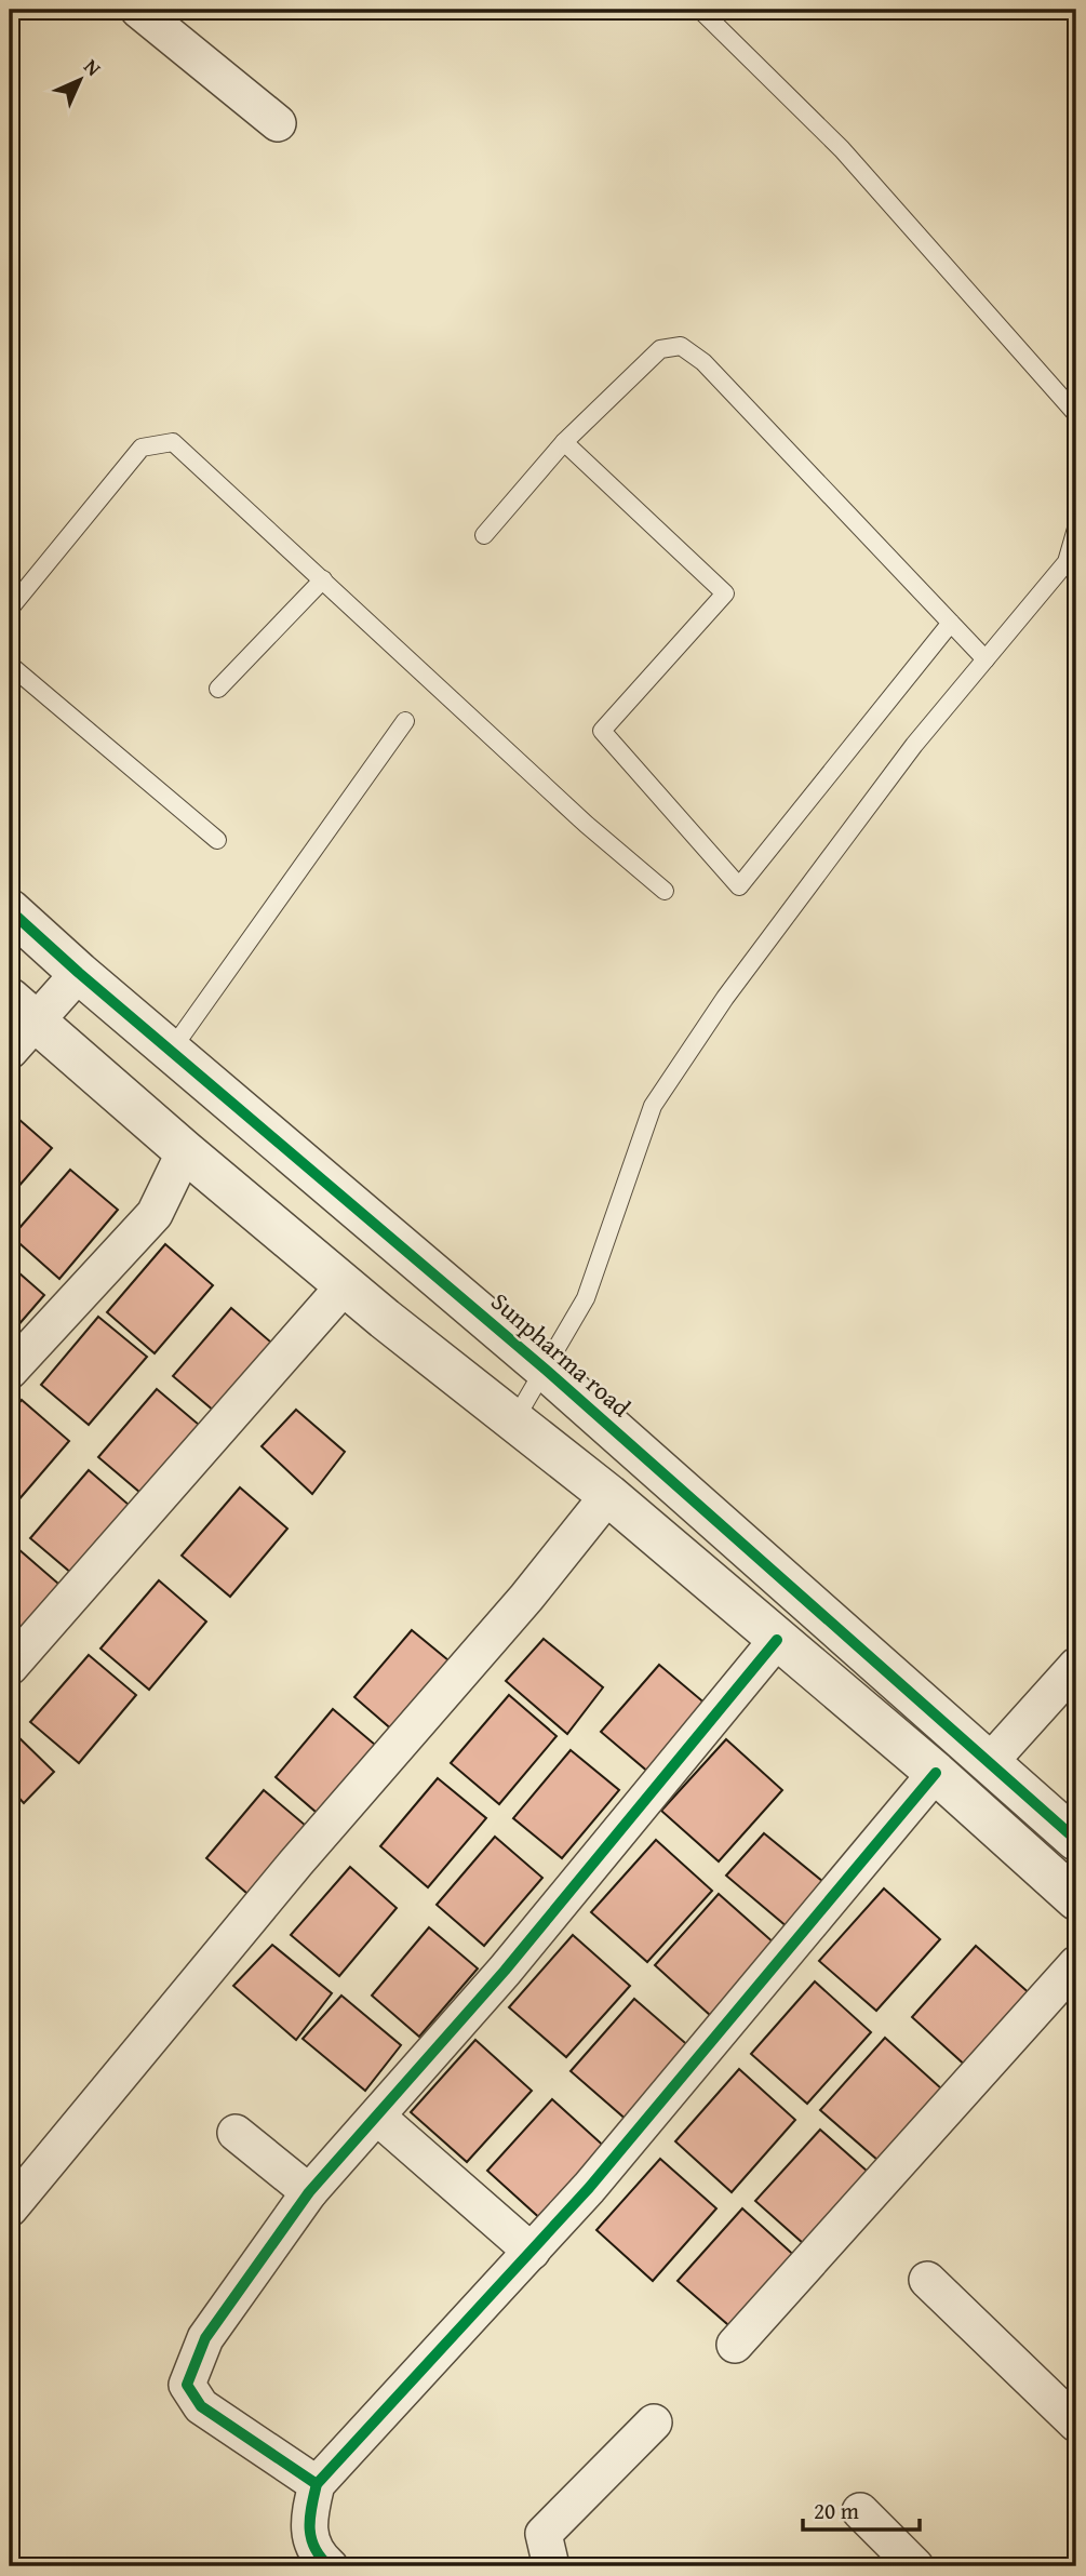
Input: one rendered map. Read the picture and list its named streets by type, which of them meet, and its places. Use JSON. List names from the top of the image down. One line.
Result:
{"streets":{"street":["Sunpharma road"]},"scale_bar":"20 m","north":"top right"}
